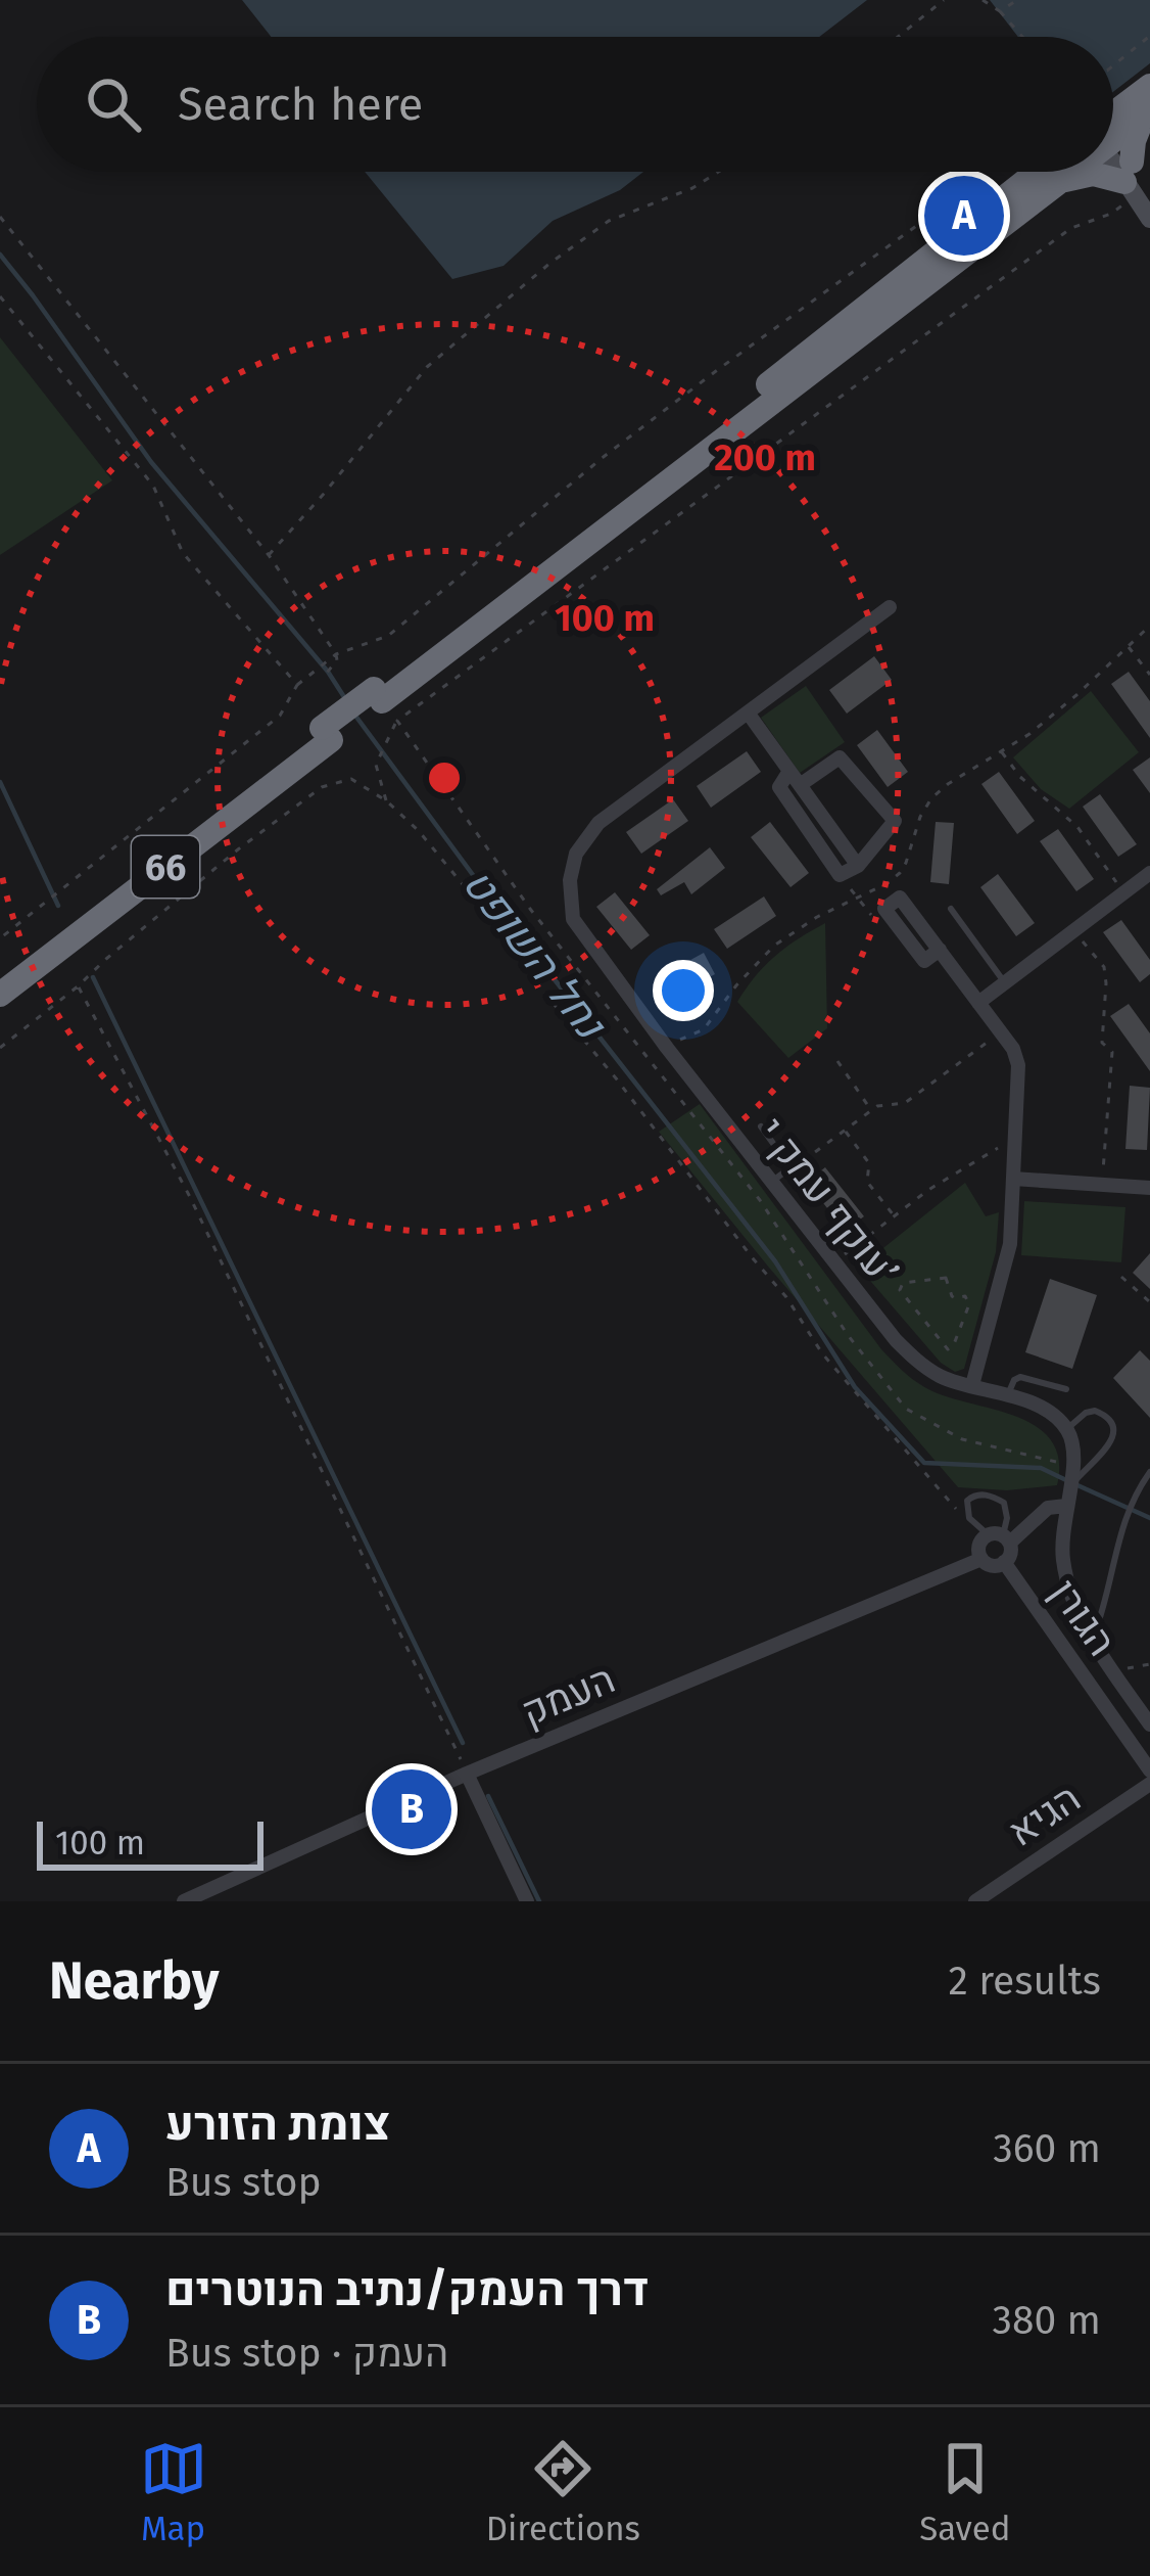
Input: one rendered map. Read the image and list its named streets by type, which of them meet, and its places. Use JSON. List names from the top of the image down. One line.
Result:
{"streets":{"highway":["66"],"street":["עוקף עמק י’","הגורן","העמק","הגיא"]},"crossings":[["הגורן","העמק"]],"water":["נחל השופט"],"scale_bar":"100 m","page":{"search":"Search here","pins":["A","B"],"scale":"100 m","heading":["Nearby","2 results"],"list":[{"mark":"A","name":"צומת הזורע","note":"Bus stop","value":"360 m"},{"mark":"B","name":"דרך העמק/נתיב הנוטרים","note":"Bus stop · העמק","value":"380 m"}],"nav":["Map","Directions","Saved"]},"rings":["200 m","100 m"]}
